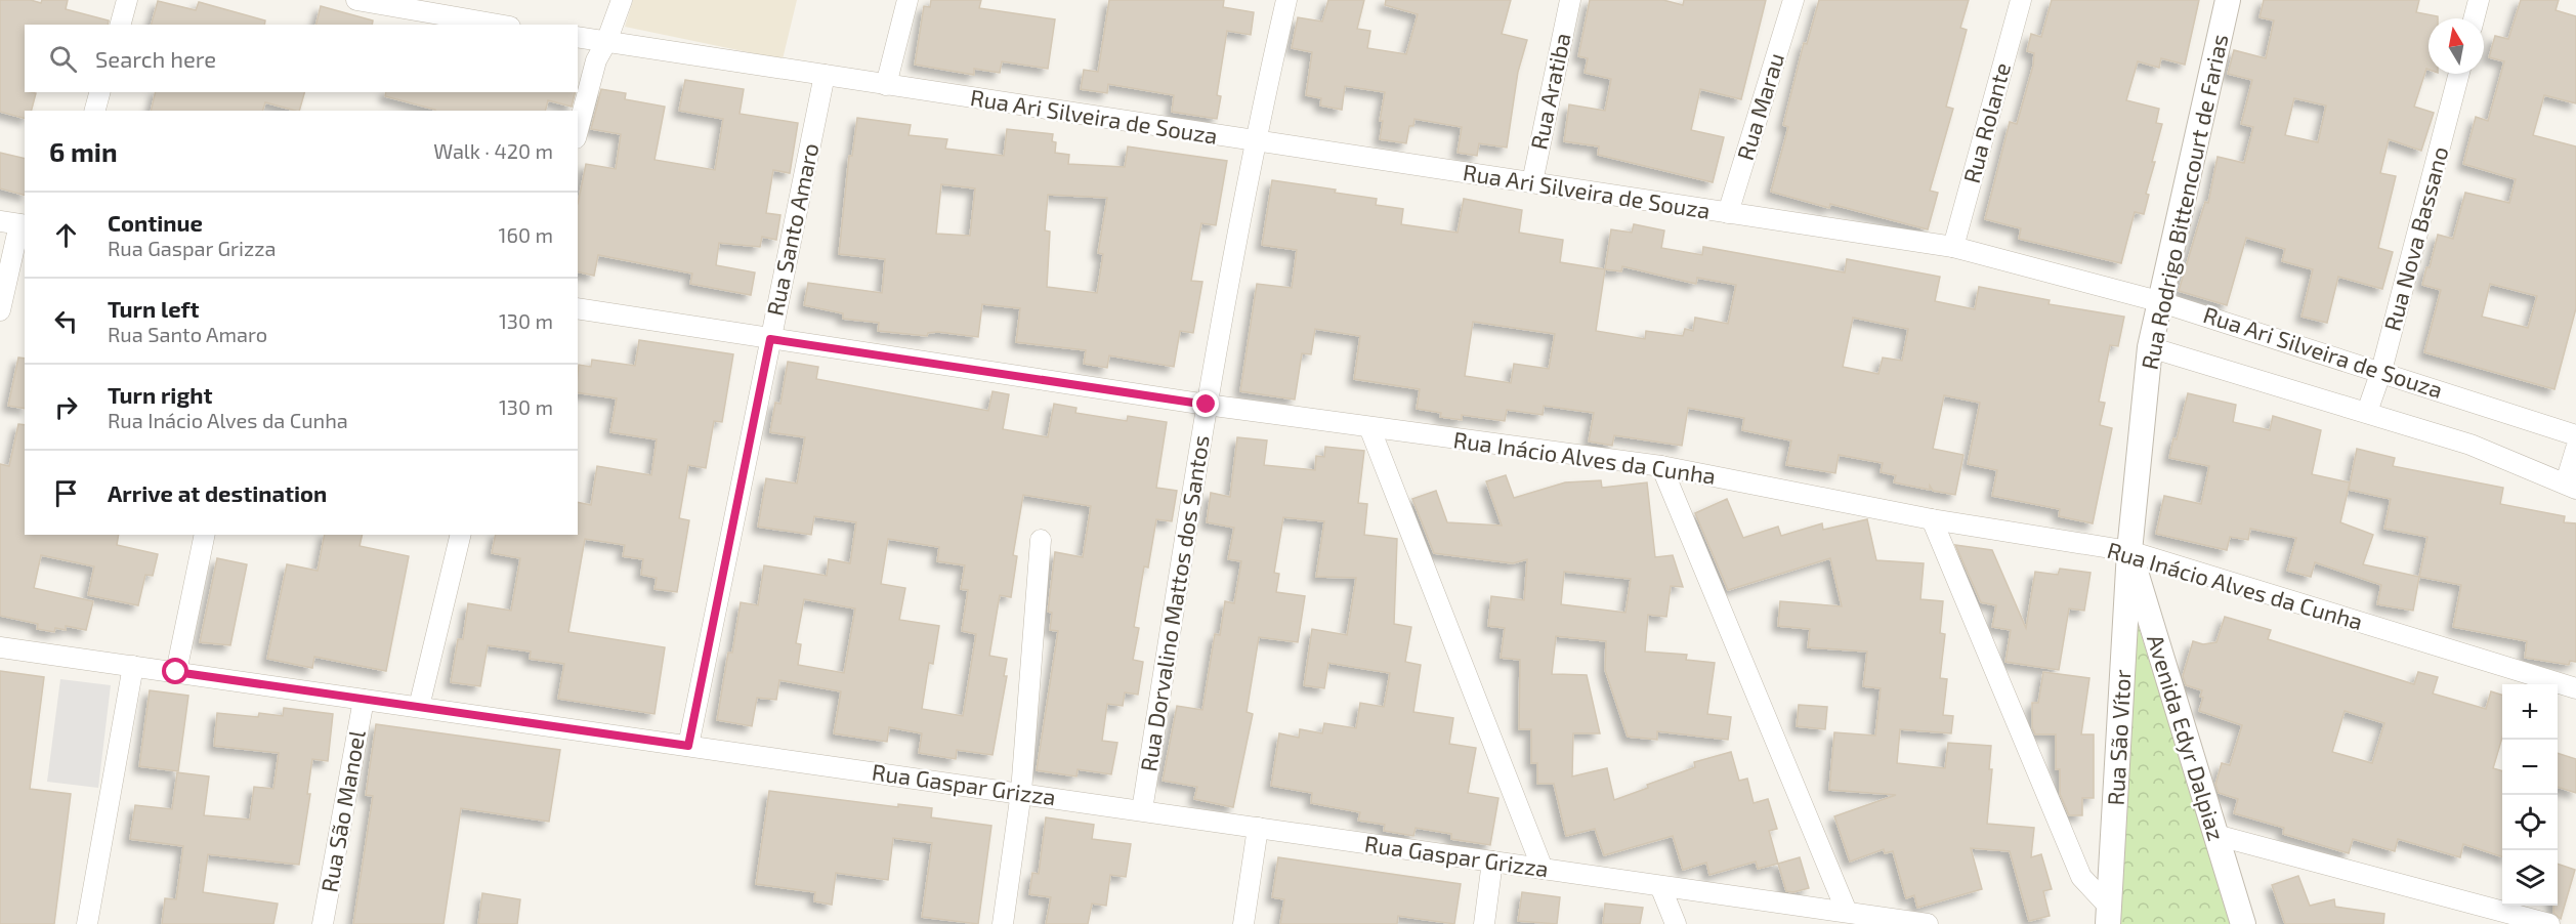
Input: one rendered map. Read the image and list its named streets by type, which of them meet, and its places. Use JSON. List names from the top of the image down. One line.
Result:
{"streets":{"street":["Rua Aratiba","Rua Marau","Rua Ari Silveira de Souza","Rua Rolante","Rua Rodrigo Bittencourt de Farias","Rua Santo Amaro","Rua Nova Bassano","Rua Inácio Alves da Cunha","Rua Dorvalino Mattos dos Santos","Rua São Vítor","Avenida Edyr Dalpiaz","Rua Gaspar Grizza","Rua São Manoel"]},"crossings":[["Rua Aratiba","Rua Ari Silveira de Souza"],["Rua Marau","Rua Ari Silveira de Souza"],["Rua Ari Silveira de Souza","Rua Rolante"],["Rua Ari Silveira de Souza","Rua Rodrigo Bittencourt de Farias"],["Rua Ari Silveira de Souza","Rua Santo Amaro"],["Rua Ari Silveira de Souza","Rua Nova Bassano"],["Rua Ari Silveira de Souza","Rua Dorvalino Mattos dos Santos"],["Rua Rodrigo Bittencourt de Farias","Rua Inácio Alves da Cunha"],["Rua Rodrigo Bittencourt de Farias","Rua São Vítor"],["Rua Rodrigo Bittencourt de Farias","Avenida Edyr Dalpiaz"],["Rua Santo Amaro","Rua Inácio Alves da Cunha"],["Rua Santo Amaro","Rua Gaspar Grizza"],["Rua Inácio Alves da Cunha","Rua Dorvalino Mattos dos Santos"],["Rua Inácio Alves da Cunha","Rua São Vítor"],["Rua Inácio Alves da Cunha","Avenida Edyr Dalpiaz"],["Rua Dorvalino Mattos dos Santos","Rua Gaspar Grizza"],["Rua São Vítor","Avenida Edyr Dalpiaz"],["Rua Gaspar Grizza","Rua São Manoel"]],"north":"top","page":{"search":"Search here","heading":["6 min","Walk · 420 m"],"list":[["Continue","Rua Gaspar Grizza","160 m"],["Turn left","Rua Santo Amaro","130 m"],["Turn right","Rua Inácio Alves da Cunha","130 m"],"Arrive at destination"],"map_buttons":["+","−"]}}
